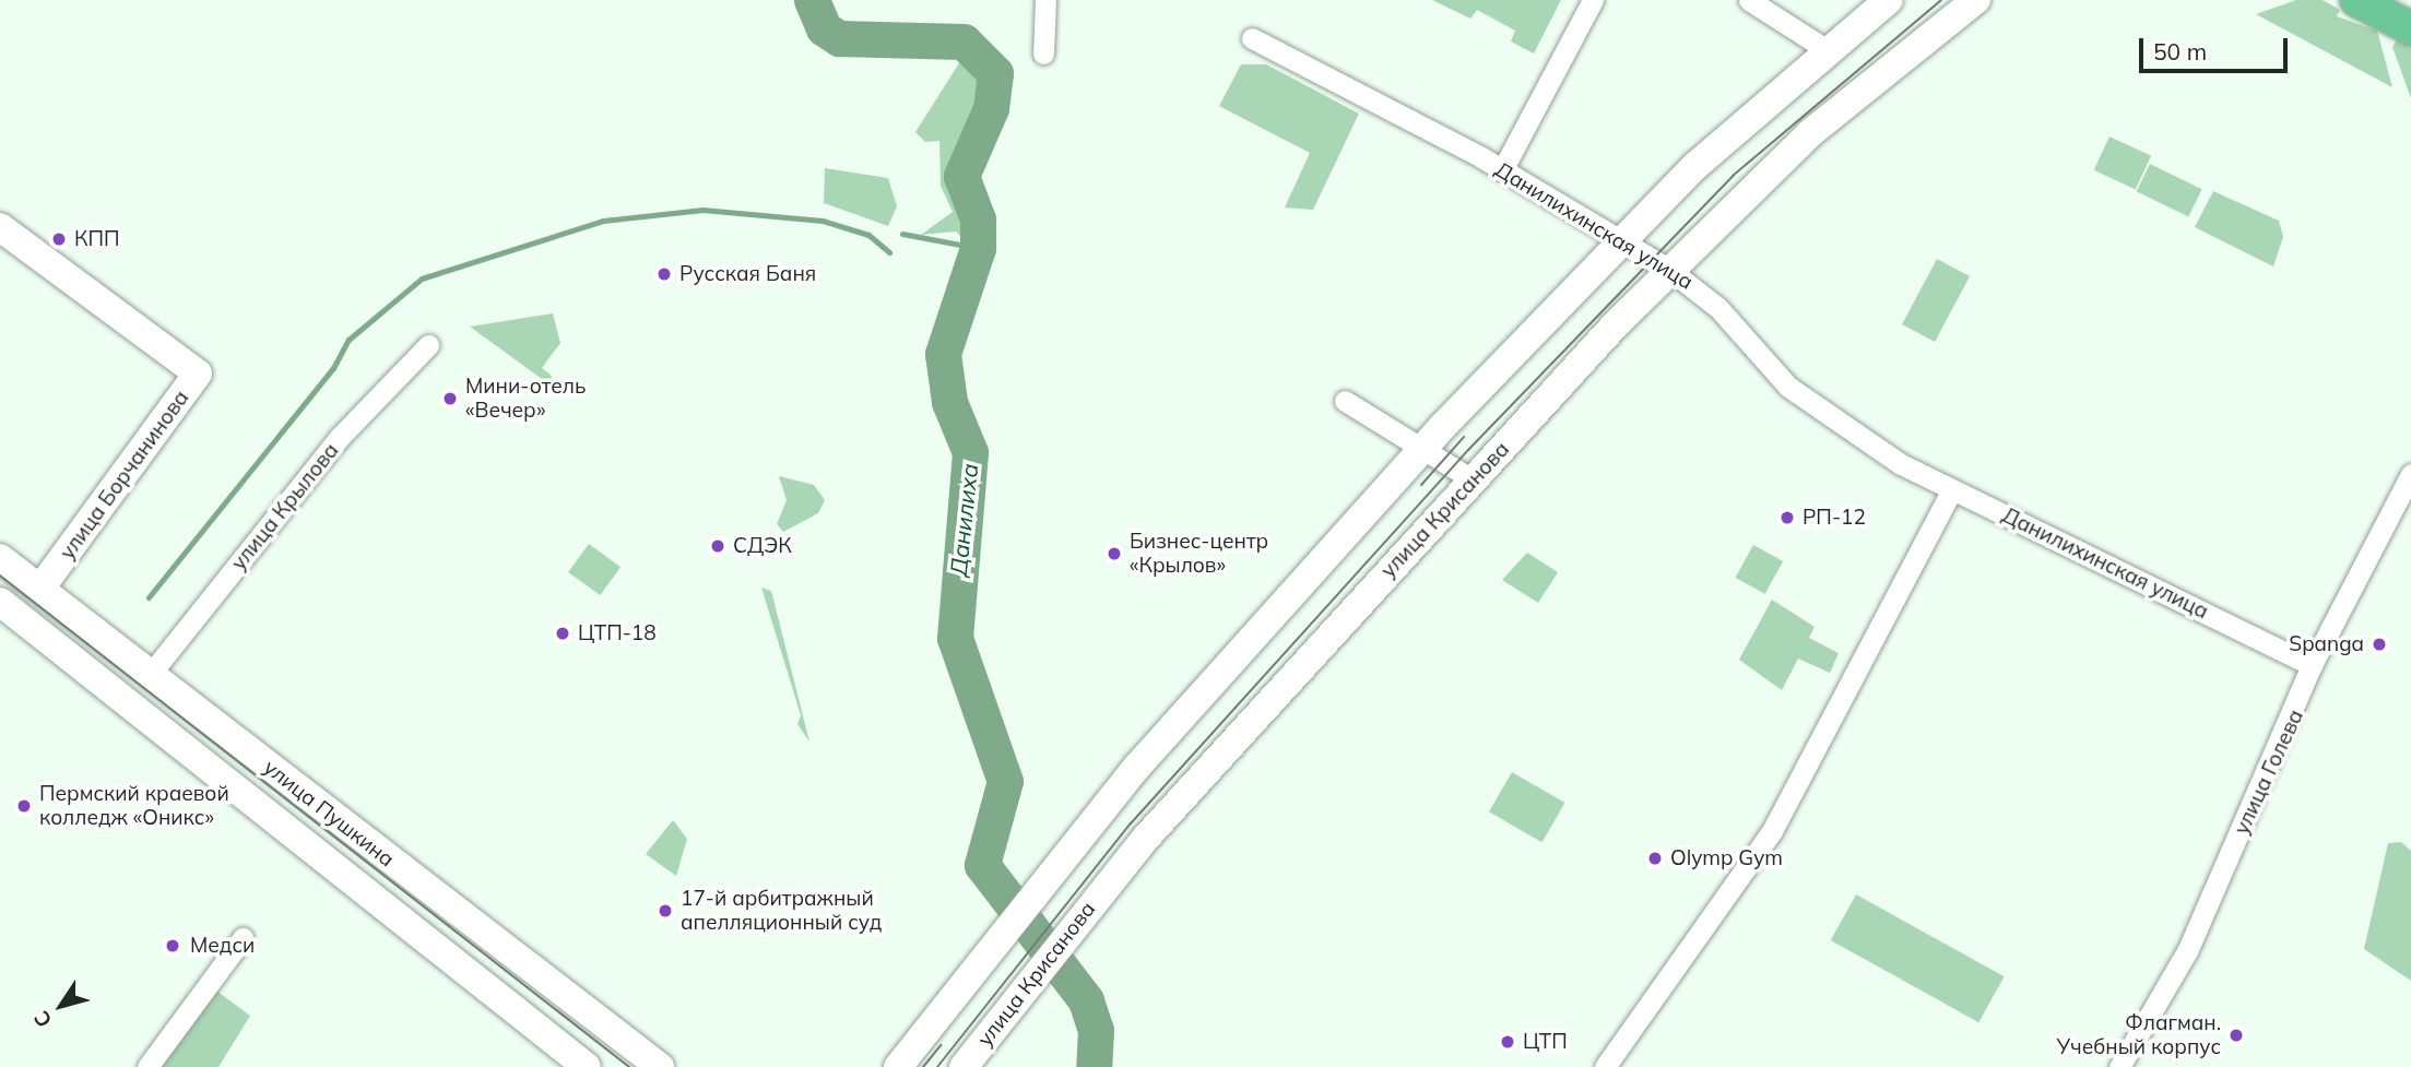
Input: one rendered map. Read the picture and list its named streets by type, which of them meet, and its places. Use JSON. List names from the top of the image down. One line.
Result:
{"streets":{"main road":["улица Борчанинова","улица Крисанова","улица Пушкина"],"street":["Данилихинская улица","улица Крылова","улица Голева"]},"crossings":[["Данилихинская улица","улица Крисанова"],["Данилихинская улица","улица Голева"],["улица Борчанинова","улица Пушкина"],["улица Крылова","улица Пушкина"]],"water":["Данилиха"],"places":["КПП","Русская Баня","Мини-отель «Вечер»","РП-12","СДЭК","Бизнес-центр «Крылов»","ЦТП-18","Spanga","Пермский краевой колледж «Оникс»","Olymp Gym","17-й арбитражный апелляционный суд","Медси","Флагман. Учебный корпус","ЦТП"],"scale_bar":"50 m","north":"bottom left"}
